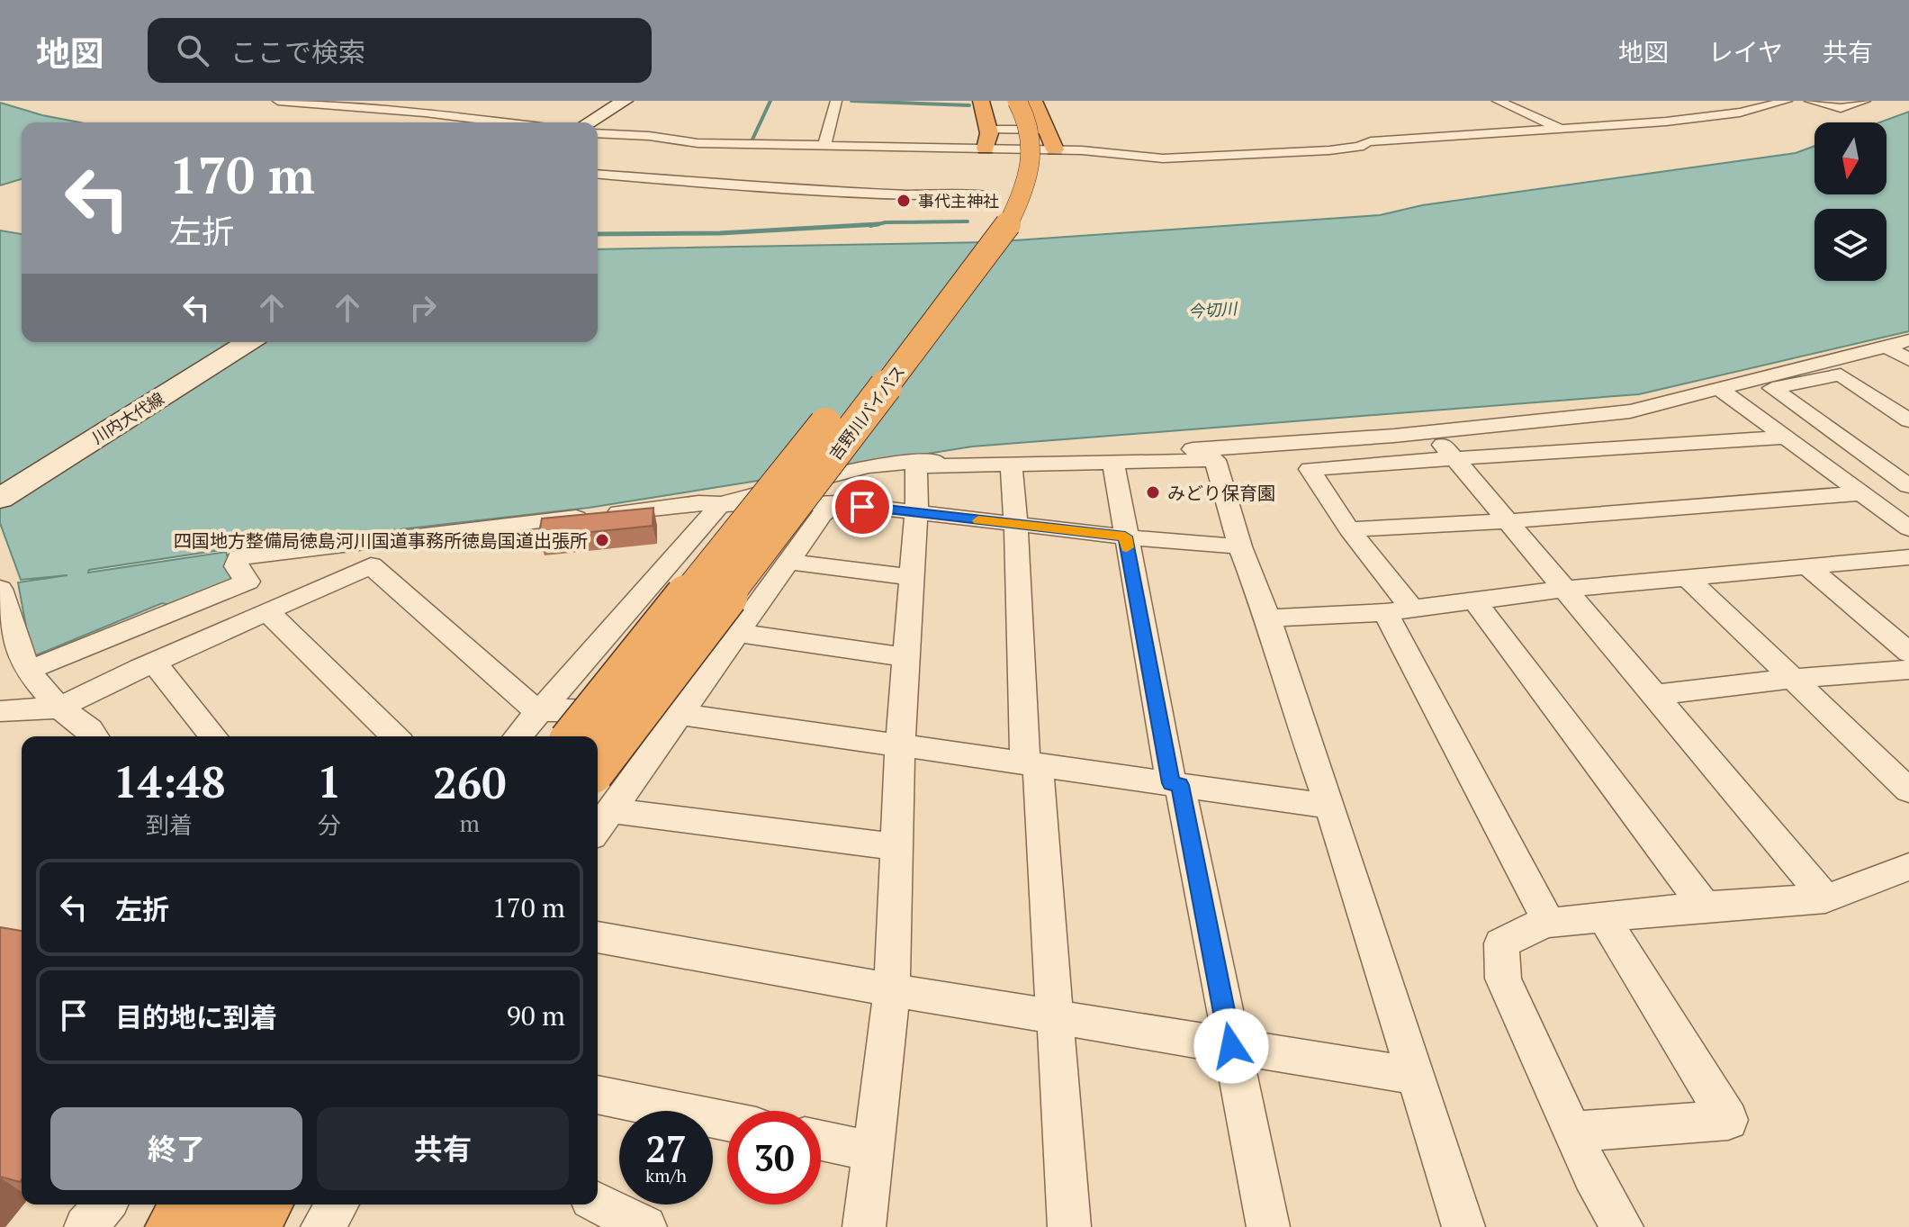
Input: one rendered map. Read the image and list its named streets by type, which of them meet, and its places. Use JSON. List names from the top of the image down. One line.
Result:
{"streets":{"highway":["吉野川バイパス"],"main road":["川内大代線"]},"water":["今切川"],"places":["事代主神社","みどり保育園","四国地方整備局徳島河川国道事務所徳島国道出張所"],"north":"bottom","page":{"header":"地図","search":"ここで検索","nav":["地図","レイヤ","共有"],"turn":["170 m","左折"],"eta":["14:48","到着","1","分","260","m"],"list":[{"name":"左折","value":"170 m"},{"name":"目的地に到着","value":"90 m"}],"buttons":["終了","共有"],"speed":"27 km/h","limit":"30"}}
